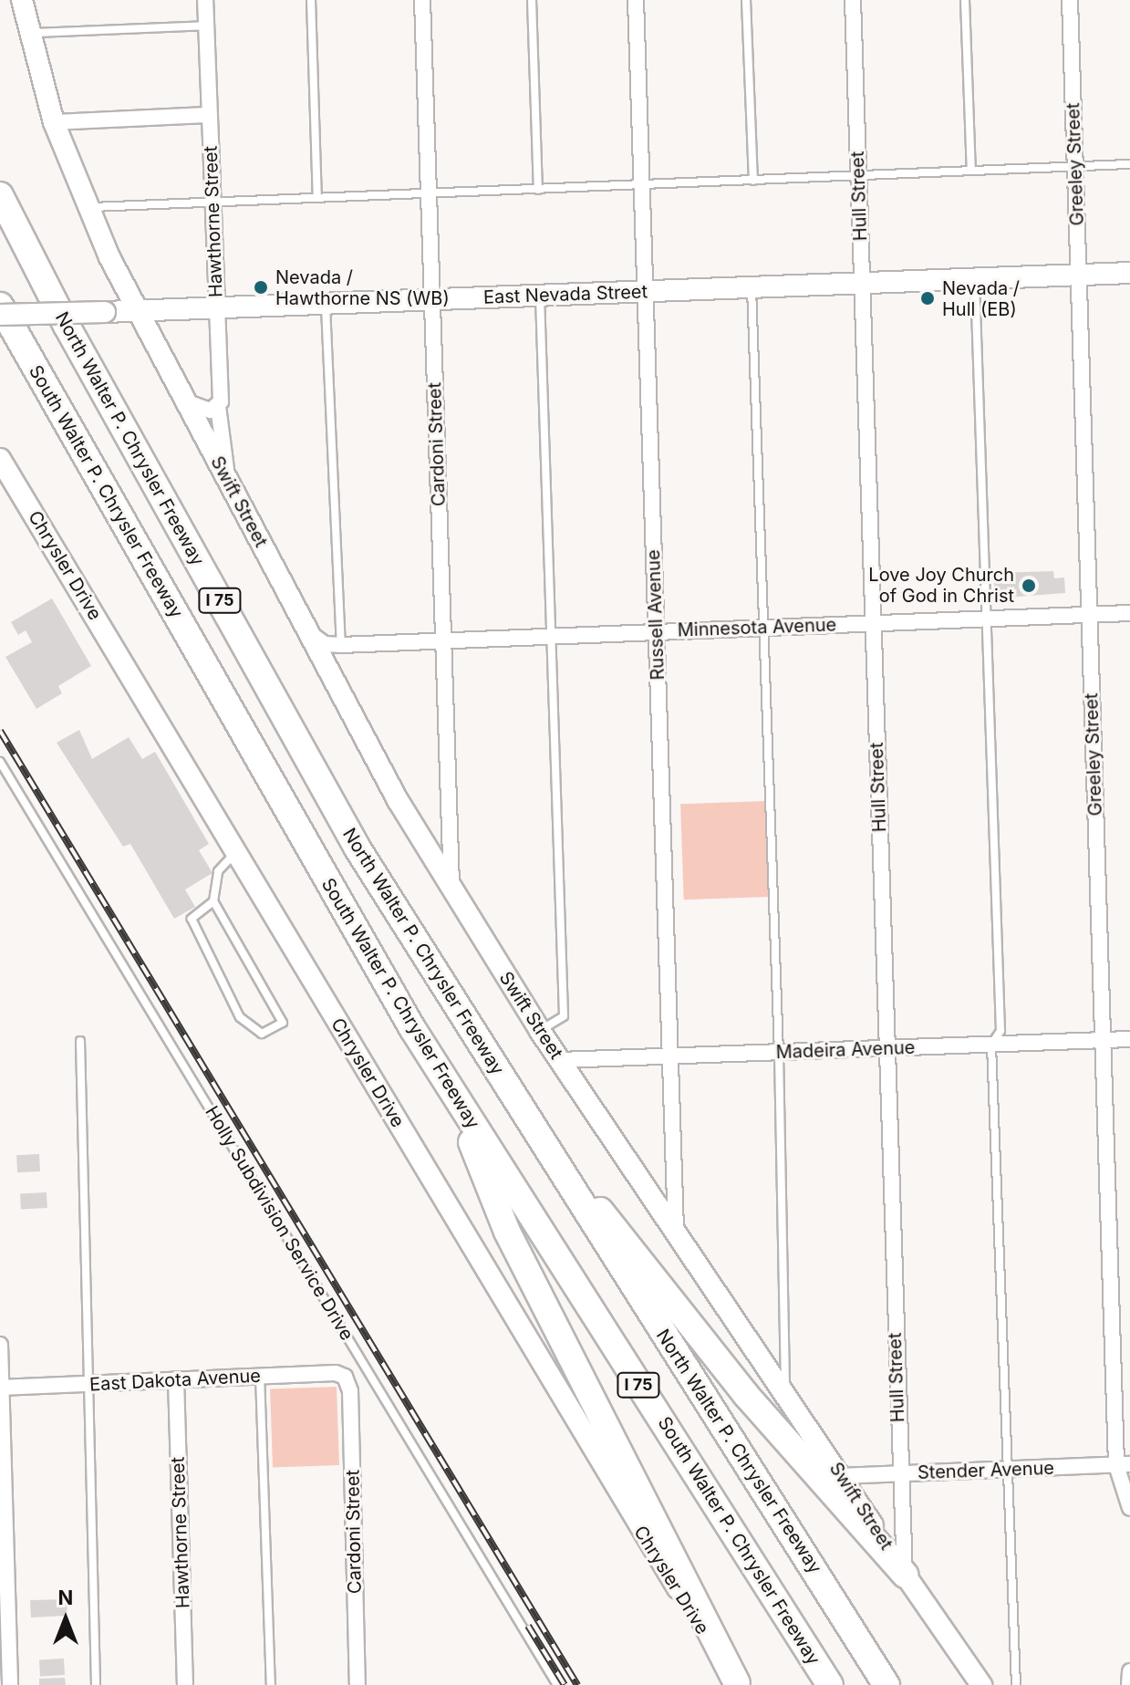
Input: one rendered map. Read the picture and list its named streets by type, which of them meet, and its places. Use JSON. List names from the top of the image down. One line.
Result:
{"streets":{"highway":["North Walter P. Chrysler Freeway","South Walter P. Chrysler Freeway","I 75"],"main road":["East Nevada Street","Swift Street","Chrysler Drive"],"street":["Greeley Street","Hull Street","Hawthorne Street","Cardoni Street","Russell Avenue","Minnesota Avenue","Madeira Avenue","East Dakota Avenue","Stender Avenue"],"lane":["Holly Subdivision Service Drive"]},"crossings":[["Greeley Street","East Nevada Street"],["Greeley Street","Minnesota Avenue"],["Greeley Street","Madeira Avenue"],["Greeley Street","Stender Avenue"],["Hull Street","East Nevada Street"],["Hull Street","Swift Street"],["Hull Street","Minnesota Avenue"],["Hull Street","Madeira Avenue"],["Hull Street","Stender Avenue"],["Hawthorne Street","East Nevada Street"],["Hawthorne Street","Swift Street"],["Hawthorne Street","East Dakota Avenue"],["East Nevada Street","Cardoni Street"],["East Nevada Street","Swift Street"],["East Nevada Street","Russell Avenue"],["Cardoni Street","Swift Street"],["Cardoni Street","Minnesota Avenue"],["Cardoni Street","East Dakota Avenue"],["Swift Street","Russell Avenue"],["Swift Street","Minnesota Avenue"],["Swift Street","Madeira Avenue"],["Swift Street","Stender Avenue"],["Russell Avenue","Minnesota Avenue"],["Russell Avenue","Madeira Avenue"]],"places":["Nevada / Hawthorne NS (WB)","Nevada / Hull (EB)","Love Joy Church of God in Christ"],"north":"top"}
